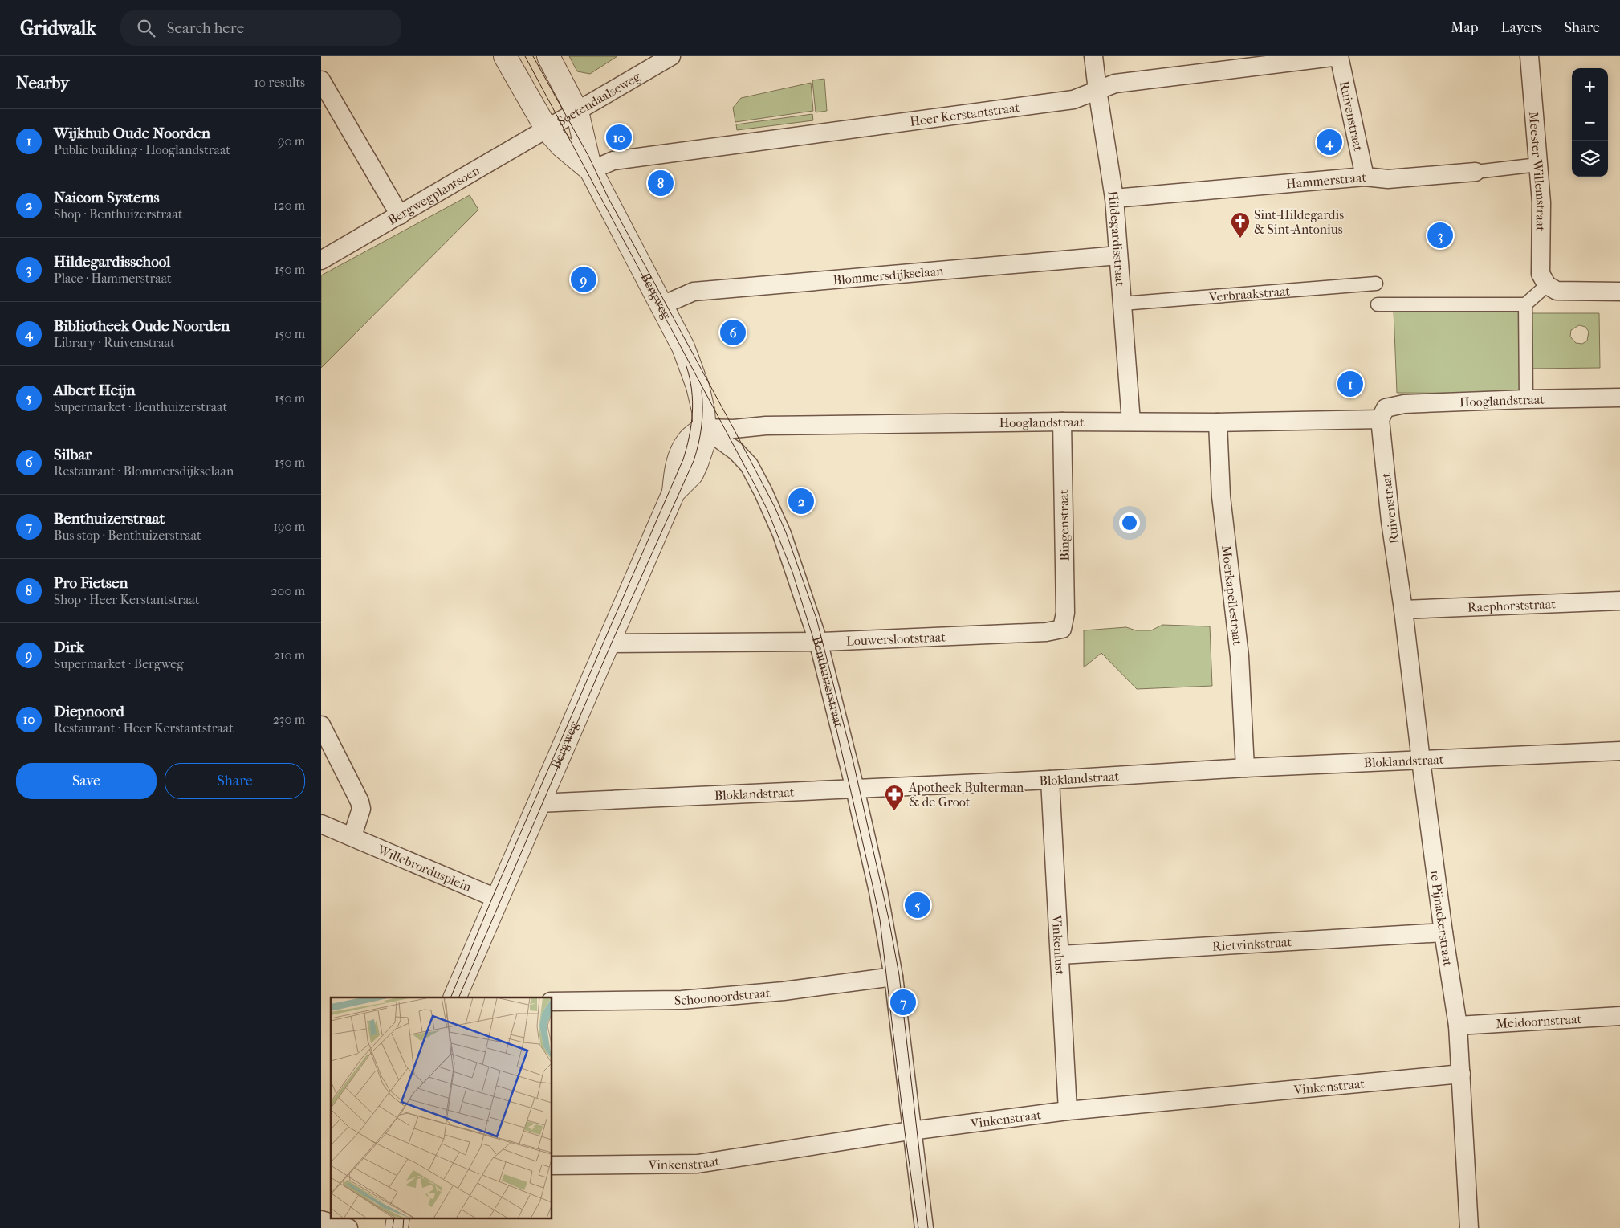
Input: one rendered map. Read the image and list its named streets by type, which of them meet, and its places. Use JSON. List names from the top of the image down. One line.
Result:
{"streets":{"street":["Soetendaalseweg","Heer Kerstantstraat","Ruivenstraat","Meester Willemstraat","Hammerstraat","Bergwegplantsoen","Hildegardisstraat","Blommersdijkselaan","Verbraakstraat","Bergweg","Hooglandstraat","Bingenstraat","Moerkapellestraat","Raephorststraat","Louwerslootstraat","Benthuizerstraat","Bloklandstraat","Willebrordusplein","1e Pijnackerstraat","Rietvinkstraat","Vinkenlust","Schoonoordstraat","Meidoornstraat","Vinkenstraat"]},"crossings":[["Soetendaalseweg","Bergwegplantsoen"],["Soetendaalseweg","Bergweg"],["Heer Kerstantstraat","Ruivenstraat"],["Heer Kerstantstraat","Hildegardisstraat"],["Heer Kerstantstraat","Bergweg"],["Ruivenstraat","Hammerstraat"],["Ruivenstraat","Hooglandstraat"],["Ruivenstraat","Raephorststraat"],["Ruivenstraat","1e Pijnackerstraat"],["Meester Willemstraat","Hammerstraat"],["Hammerstraat","Hildegardisstraat"],["Bergwegplantsoen","Bergweg"],["Hildegardisstraat","Blommersdijkselaan"],["Hildegardisstraat","Verbraakstraat"],["Hildegardisstraat","Hooglandstraat"],["Blommersdijkselaan","Bergweg"],["Bergweg","Hooglandstraat"],["Bergweg","Louwerslootstraat"],["Bergweg","Benthuizerstraat"],["Bergweg","Bloklandstraat"],["Bergweg","Willebrordusplein"],["Hooglandstraat","Bingenstraat"],["Hooglandstraat","Moerkapellestraat"],["Hooglandstraat","Benthuizerstraat"],["Bingenstraat","Louwerslootstraat"],["Moerkapellestraat","Bloklandstraat"],["Raephorststraat","1e Pijnackerstraat"],["Louwerslootstraat","Benthuizerstraat"],["Benthuizerstraat","Bloklandstraat"],["Benthuizerstraat","Schoonoordstraat"],["Benthuizerstraat","Vinkenstraat"],["Bloklandstraat","1e Pijnackerstraat"],["Bloklandstraat","Vinkenlust"],["1e Pijnackerstraat","Rietvinkstraat"],["1e Pijnackerstraat","Meidoornstraat"],["1e Pijnackerstraat","Vinkenstraat"],["Rietvinkstraat","Vinkenlust"],["Vinkenlust","Vinkenstraat"]],"places":{"church":["Sint-Hildegardis & Sint-Antonius"],"pharmacy":["Apotheek Bulterman & de Groot"]},"page":{"header":"Gridwalk","search":"Search here","nav":["Map","Layers","Share"],"heading":["Nearby","10 results"],"map_buttons":["+","−"],"list":[{"mark":"1","name":"Wijkhub Oude Noorden","note":"Public building · Hooglandstraat","value":"90 m"},{"mark":"2","name":"Naicom Systems","note":"Shop · Benthuizerstraat","value":"120 m"},{"mark":"3","name":"Hildegardisschool","note":"Place · Hammerstraat","value":"150 m"},{"mark":"4","name":"Bibliotheek Oude Noorden","note":"Library · Ruivenstraat","value":"150 m"},{"mark":"5","name":"Albert Heijn","note":"Supermarket · Benthuizerstraat","value":"150 m"},{"mark":"6","name":"Silbar","note":"Restaurant · Blommersdijkselaan","value":"150 m"},{"mark":"7","name":"Benthuizerstraat","note":"Bus stop · Benthuizerstraat","value":"190 m"},{"mark":"8","name":"Pro Fietsen","note":"Shop · Heer Kerstantstraat","value":"200 m"},{"mark":"9","name":"Dirk","note":"Supermarket · Bergweg","value":"210 m"},{"mark":"10","name":"Diepnoord","note":"Restaurant · Heer Kerstantstraat","value":"230 m"}],"pins":["10","4","8","3","9","6","1","2","5","7"],"buttons":["Save","Share"]}}
